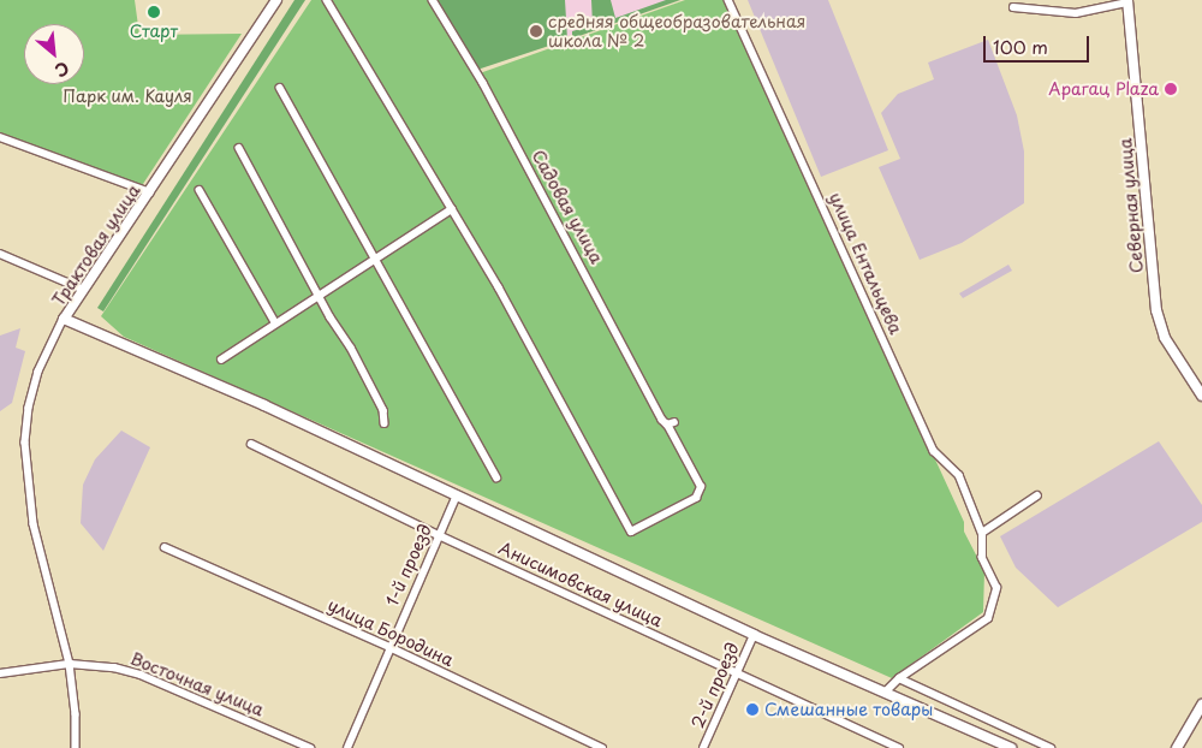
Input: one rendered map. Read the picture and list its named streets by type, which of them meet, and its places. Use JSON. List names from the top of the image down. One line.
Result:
{"streets":{"street":["Северная улица","Садовая улица","Трактовая улица","улица Ентальцева","1-й проезд","Анисимовская улица","улица Бородина","Восточная улица","2-й проезд"]},"crossings":[["Трактовая улица","Восточная улица"],["1-й проезд","Анисимовская улица"],["1-й проезд","улица Бородина"],["Анисимовская улица","2-й проезд"]],"parks":["Парк им. Кауля"],"places":["Старт","средняя общеобразовательная школа № 2","Арагац Plaza","Смешанные товары"],"scale_bar":"100 m","north":"bottom right"}
